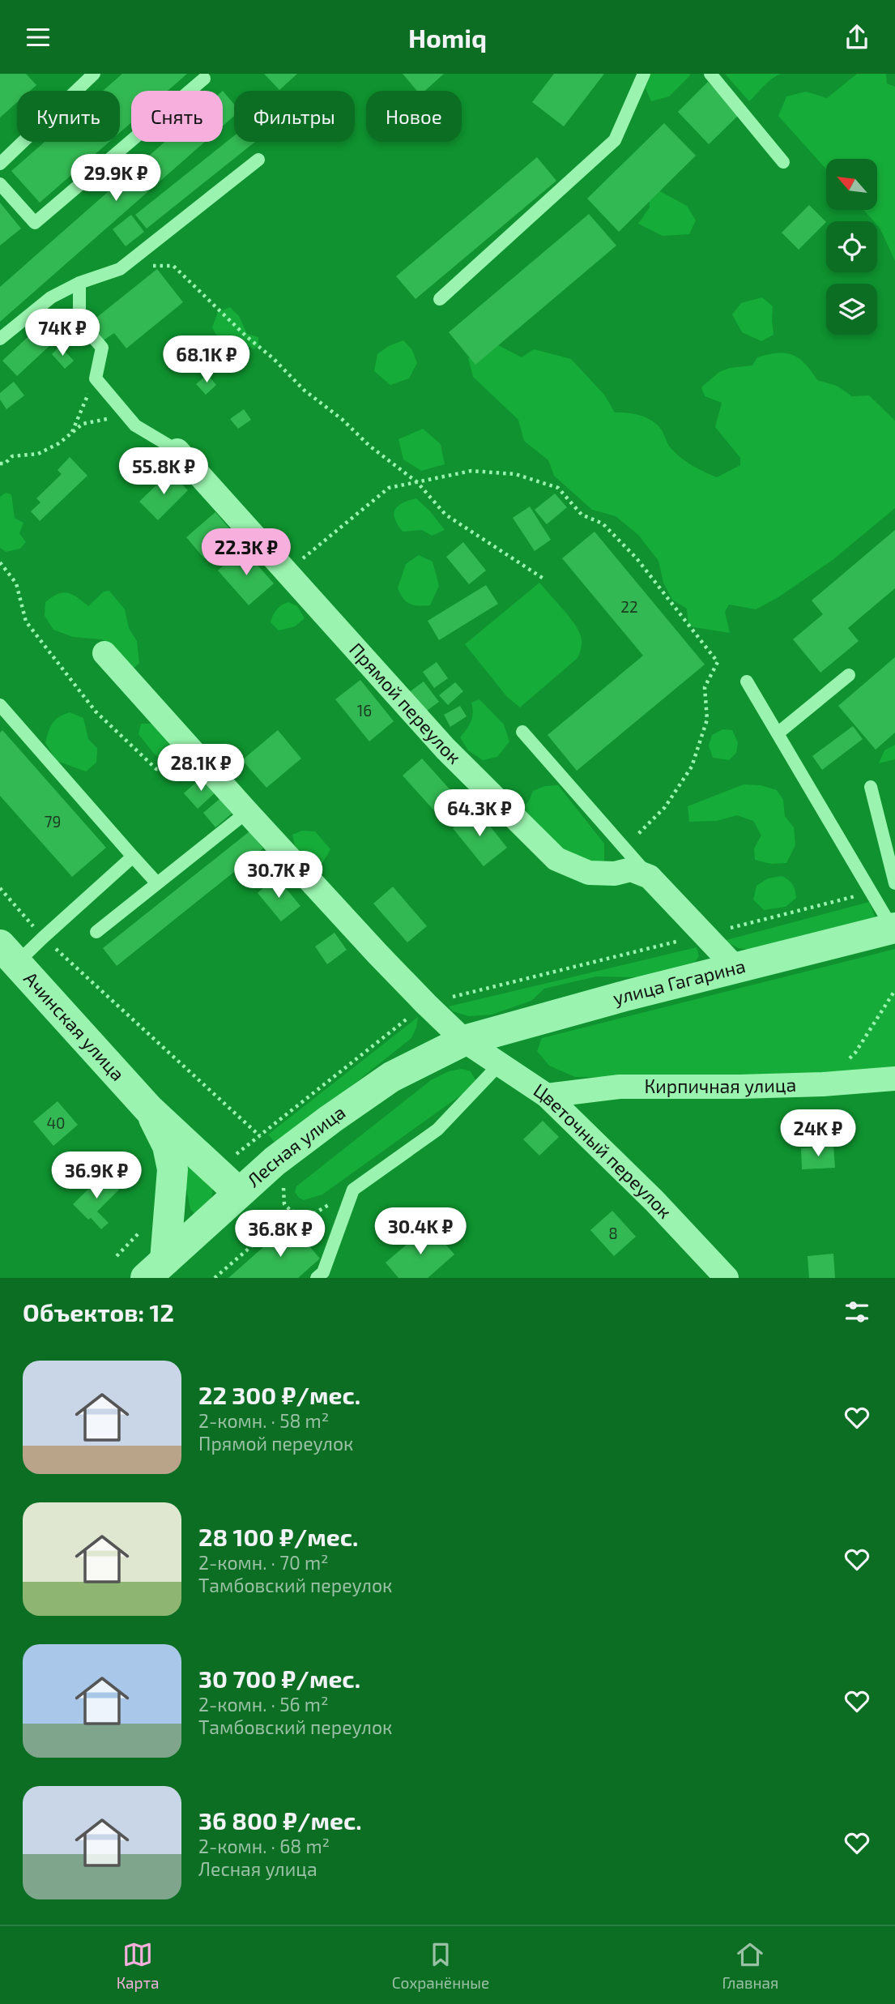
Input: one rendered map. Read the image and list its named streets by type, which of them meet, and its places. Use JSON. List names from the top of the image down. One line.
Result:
{"streets":{"street":["Прямой переулок","улица Гагарина","Ачинская улица","Кирпичная улица","Лесная улица","Цветочный переулок"]},"crossings":[["улица Гагарина","Лесная улица"],["улица Гагарина","Цветочный переулок"],["Ачинская улица","Лесная улица"],["Кирпичная улица","Цветочный переулок"],["Лесная улица","Цветочный переулок"]],"house_numbers":["22","16","79","40","8"],"north":"top left","page":{"header":"Homiq","chip":["Купить","Снять","Фильтры","Новое"],"price":["29.9K ₽","74K ₽","68.1K ₽","55.8K ₽","22.3K ₽","28.1K ₽","64.3K ₽","30.7K ₽","24K ₽","36.9K ₽","30.4K ₽","36.8K ₽"],"heading":"Объектов: 12","list":[{"name":"22 300 ₽/мес.","note":"2-комн. · 58 m² · Прямой переулок"},{"name":"28 100 ₽/мес.","note":"2-комн. · 70 m² · Тамбовский переулок"},{"name":"30 700 ₽/мес.","note":"2-комн. · 56 m² · Тамбовский переулок"},{"name":"36 800 ₽/мес.","note":"2-комн. · 68 m² · Лесная улица"}],"tabs":["Карта","Сохранённые","Главная"]}}
